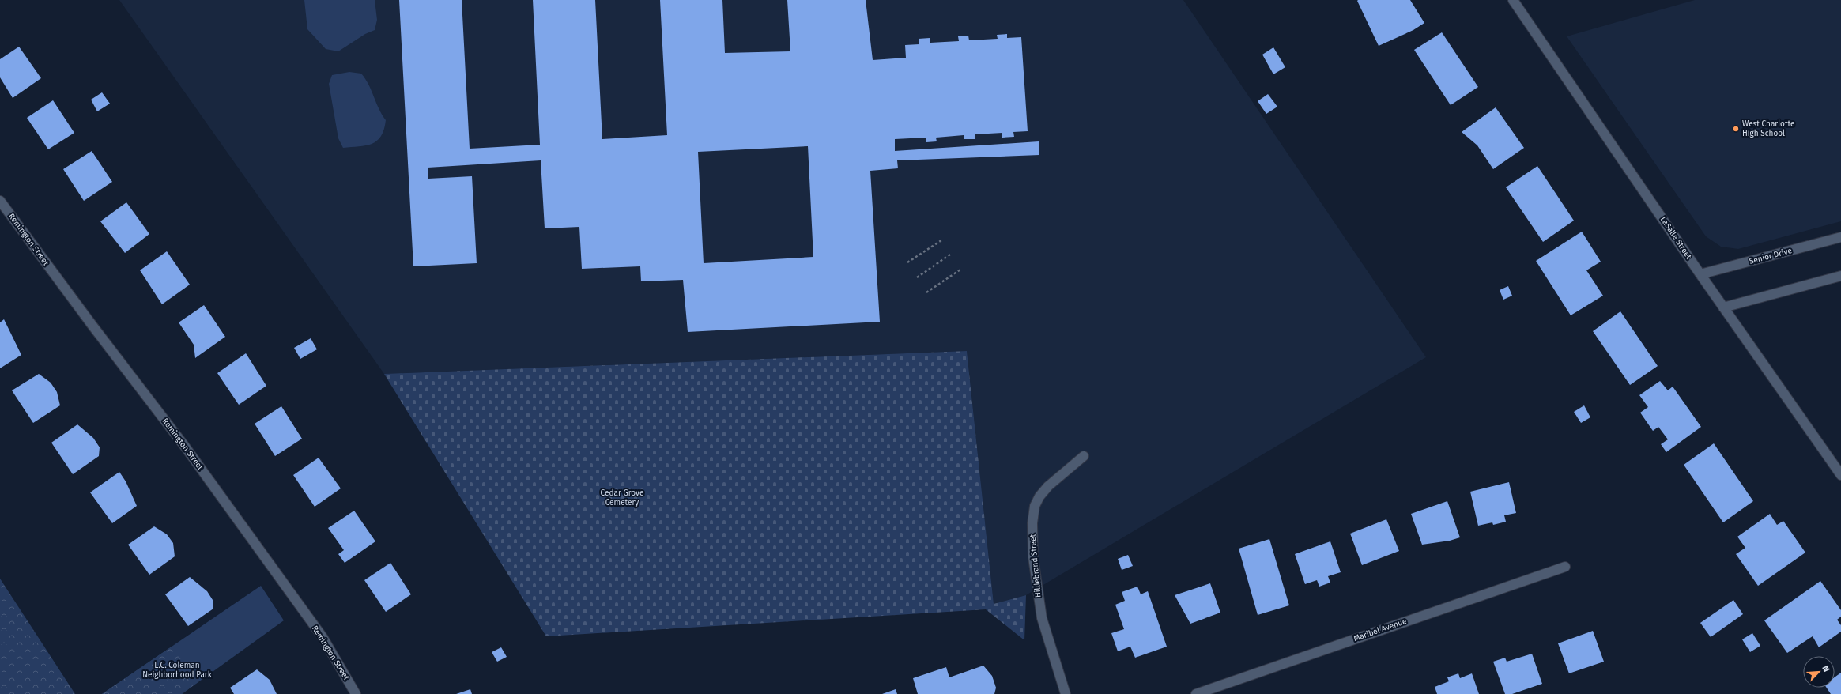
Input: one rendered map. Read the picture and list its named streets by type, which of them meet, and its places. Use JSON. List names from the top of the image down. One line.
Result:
{"streets":{"street":["LaSalle Street","Remington Street","Senior Drive","Hildebrand Street","Maribel Avenue"]},"crossings":[["LaSalle Street","Senior Drive"]],"parks":["Cedar Grove Cemetery","L.C. Coleman Neighborhood Park"],"places":["West Charlotte High School"],"north":"top right"}
